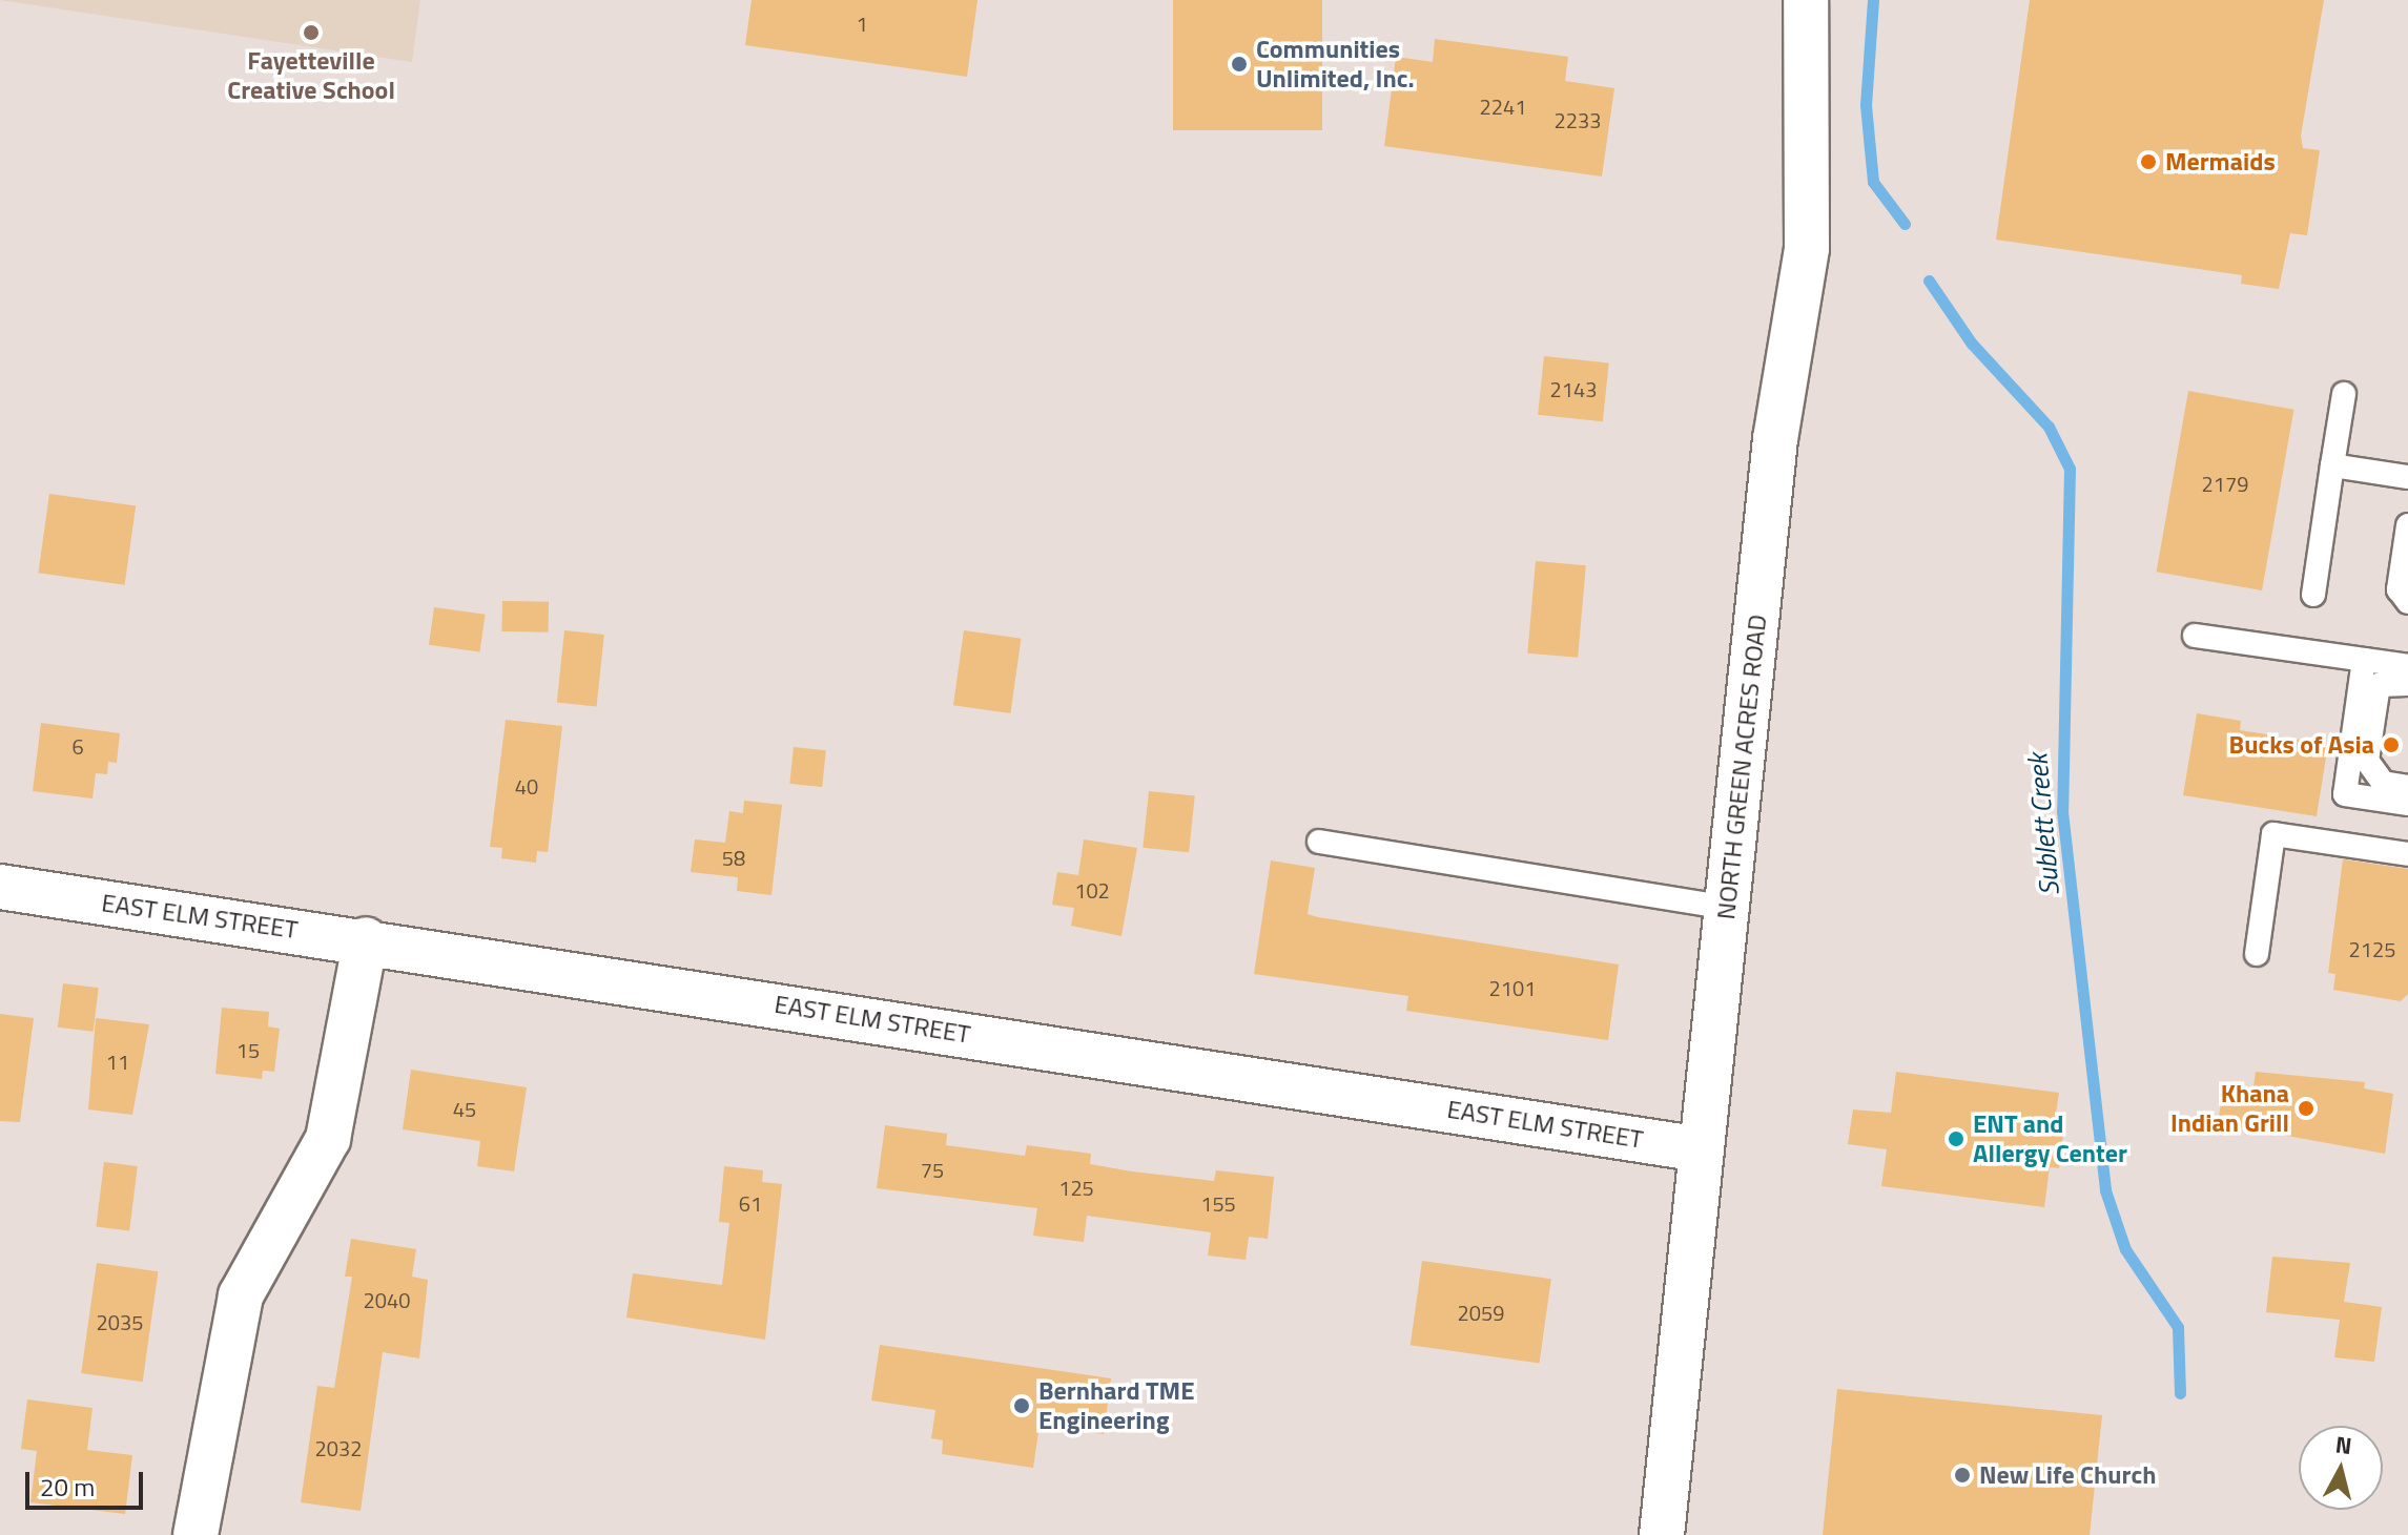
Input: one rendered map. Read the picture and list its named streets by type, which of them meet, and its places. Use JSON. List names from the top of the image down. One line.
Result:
{"streets":{"street":["NORTH GREEN ACRES ROAD","EAST ELM STREET"]},"crossings":[["NORTH GREEN ACRES ROAD","EAST ELM STREET"]],"water":["Sublett Creek"],"places":["Fayetteville Creative School","Communities Unlimited, Inc.","Mermaids","Bucks of Asia","Khana Indian Grill","ENT and Allergy Center","Bernhard TME Engineering","New Life Church"],"house_numbers":["1","2241","2233","2143","2179","6","40","58","102","2125","2101","15","11","45","75","125","61","155","2040","2059","2035","2032"],"scale_bar":"20 m","north":"top"}
